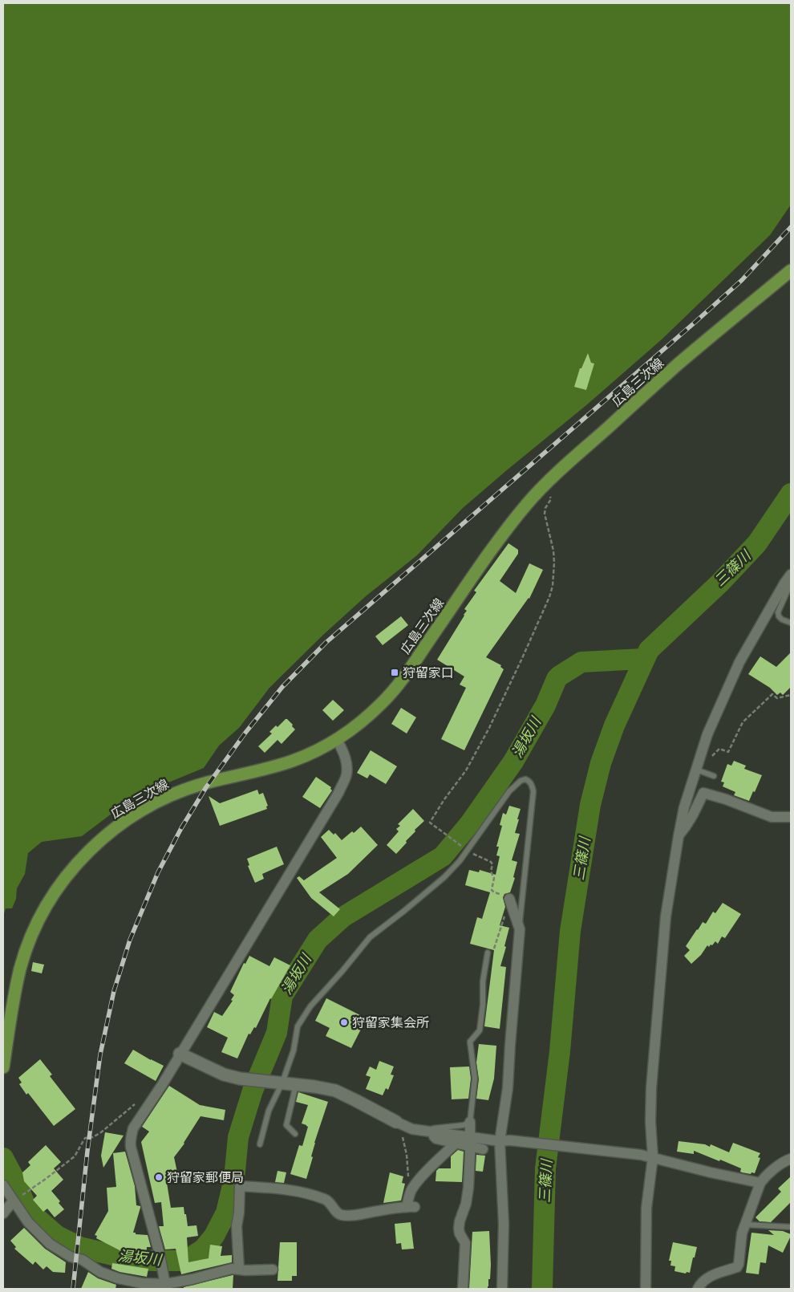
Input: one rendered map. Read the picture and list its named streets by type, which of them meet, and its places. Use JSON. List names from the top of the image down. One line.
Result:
{"streets":{"main road":["広島三次線"]},"water":["三篠川","湯坂川"],"places":{"transit":["狩留家口"],"other":["狩留家集会所","狩留家郵便局"]}}
